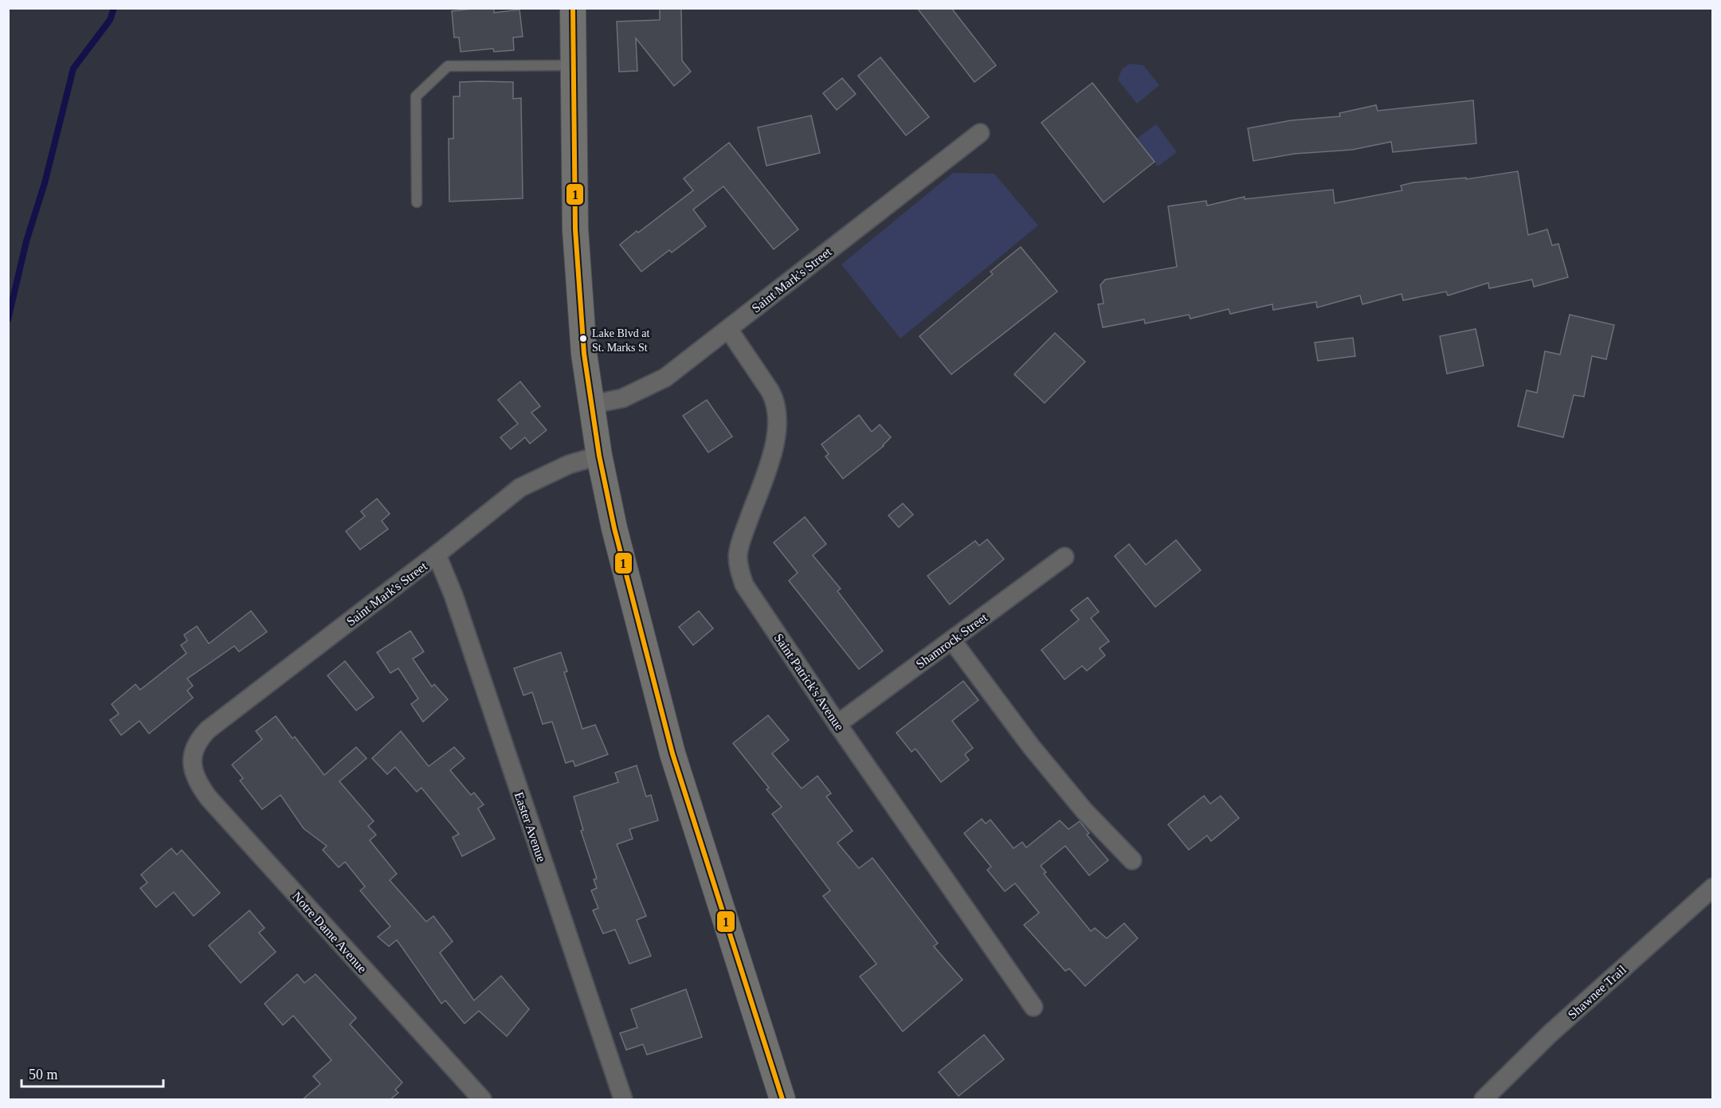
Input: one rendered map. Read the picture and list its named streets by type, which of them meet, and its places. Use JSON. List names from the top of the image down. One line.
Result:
{"streets":{"street":["Saint Mark's Street","Shamrock Street","Saint Patrick's Avenue","Easter Avenue","Notre Dame Avenue","Shawnee Trail"]},"crossings":[["Saint Mark's Street","Saint Patrick's Avenue"],["Saint Mark's Street","Easter Avenue"],["Saint Mark's Street","Notre Dame Avenue"],["Shamrock Street","Saint Patrick's Avenue"]],"places":["Lake Blvd at St. Marks St"],"lines":["transit line 1"],"scale_bar":"50 m"}
